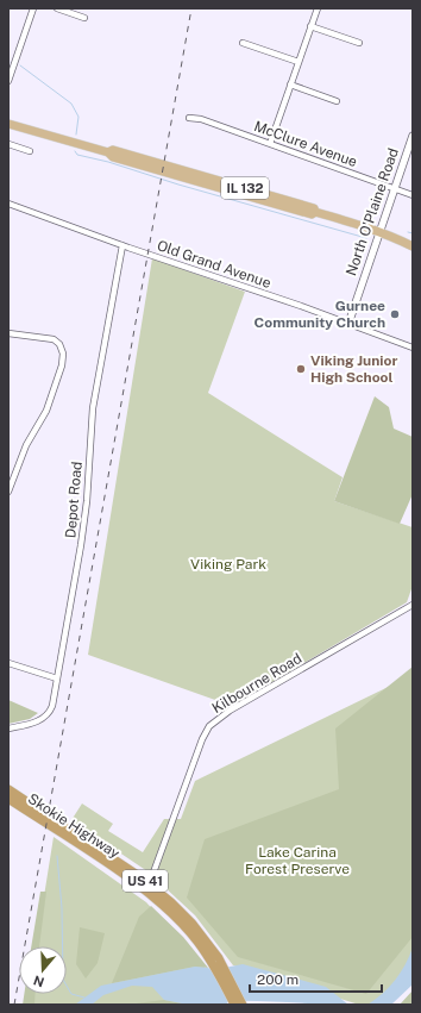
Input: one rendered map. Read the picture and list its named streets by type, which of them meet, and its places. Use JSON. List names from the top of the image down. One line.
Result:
{"streets":{"highway":["Skokie Highway","US 41"],"main road":["IL 132"],"street":["McClure Avenue","North O'Plaine Road","Old Grand Avenue","Depot Road","Kilbourne Road"]},"crossings":[["McClure Avenue","North O'Plaine Road"],["IL 132","North O'Plaine Road"],["North O'Plaine Road","Old Grand Avenue"],["Old Grand Avenue","Depot Road"],["Kilbourne Road","Skokie Highway"],["Skokie Highway","US 41"]],"parks":["Viking Park","Lake Carina Forest Preserve"],"places":["Gurnee Community Church","Viking Junior High School"],"scale_bar":"200 m","north":"bottom"}
